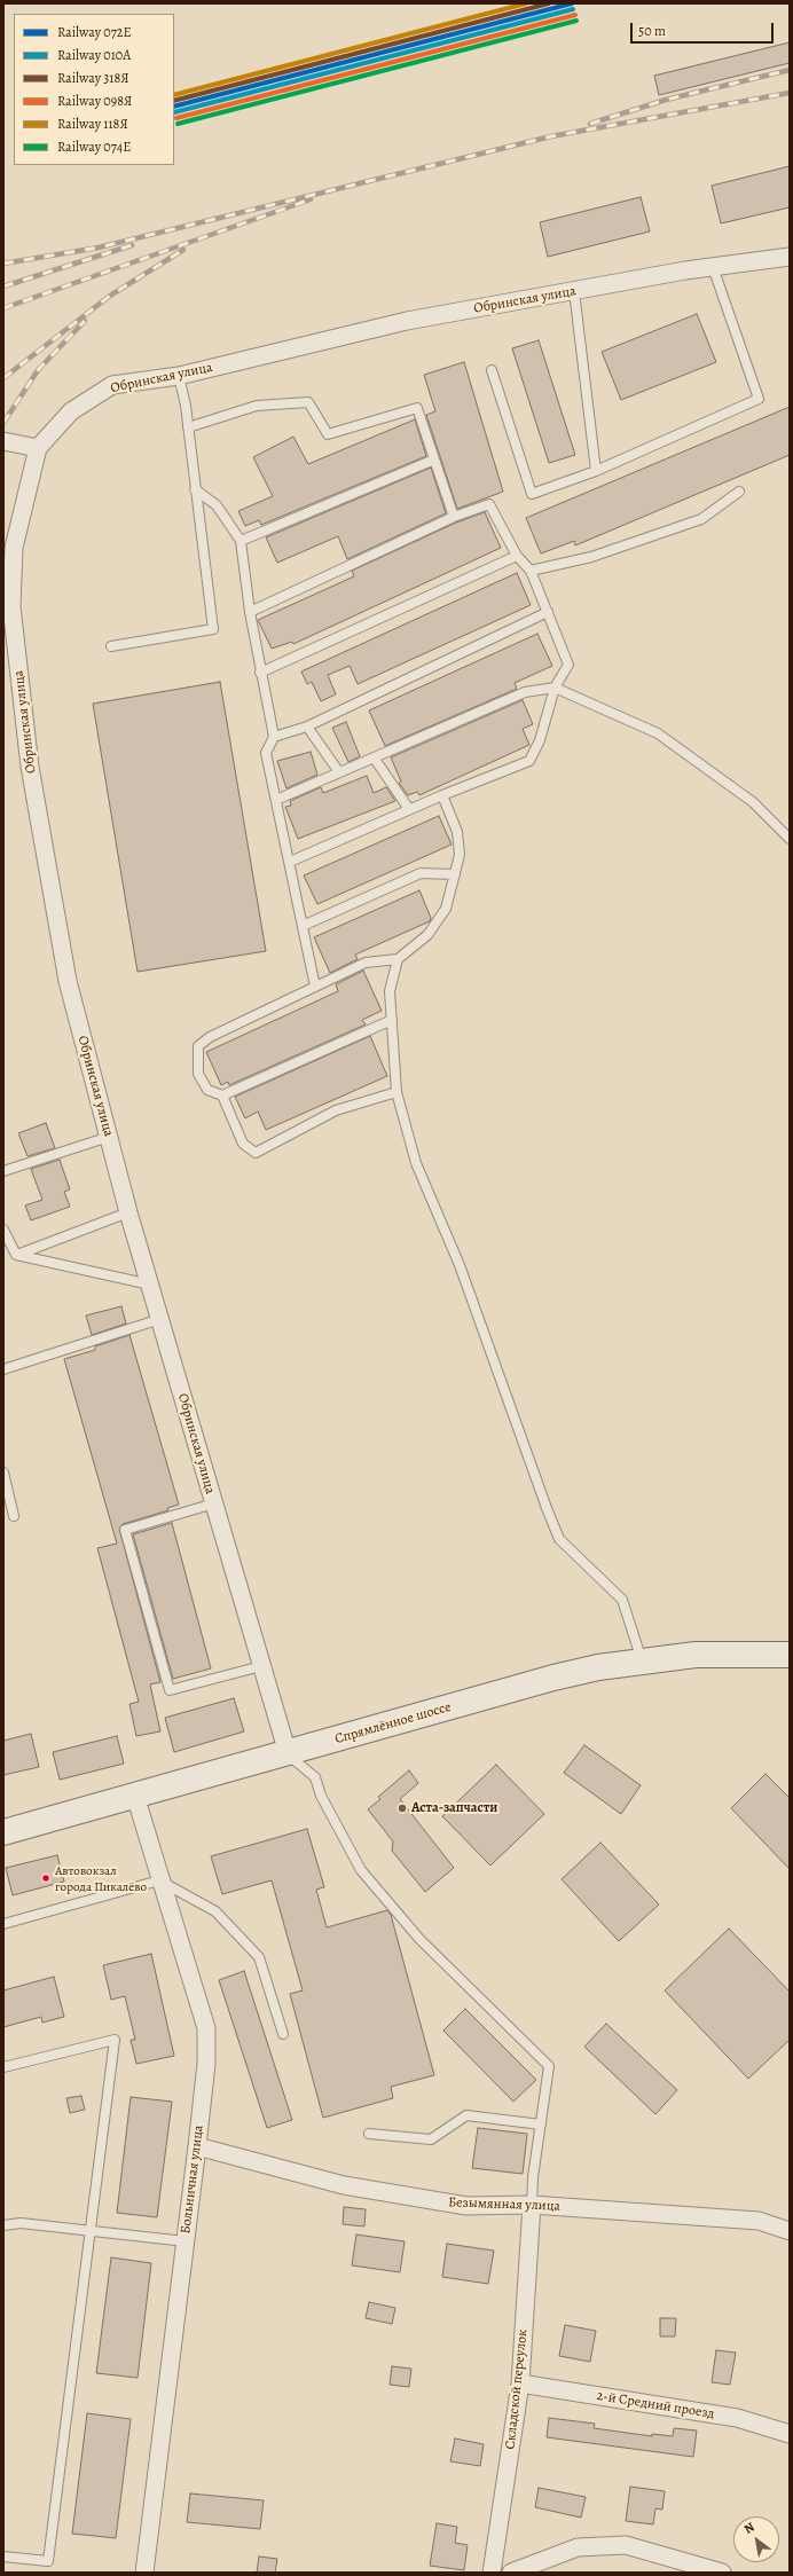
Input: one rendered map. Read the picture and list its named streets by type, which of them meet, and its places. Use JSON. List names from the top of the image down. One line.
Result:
{"streets":{"main road":["Спрямлённое шоссе"],"street":["Обринская улица","Больничная улица","Безымянная улица","Складской переулок","2-й Средний проезд"]},"crossings":[["Обринская улица","Спрямлённое шоссе"],["Спрямлённое шоссе","Больничная улица"],["Больничная улица","Безымянная улица"],["Безымянная улица","Складской переулок"],["Складской переулок","2-й Средний проезд"]],"places":["Аста-запчасти","Автовокзал города Пикалёво"],"lines":["rail line 072Е","rail line 318Я","rail line 118Я","rail line 010А","rail line 098Я","rail line 074Е"],"legend":["Railway 072Е","Railway 010А","Railway 318Я","Railway 098Я","Railway 118Я","Railway 074Е"],"scale_bar":"50 m","north":"top left"}
